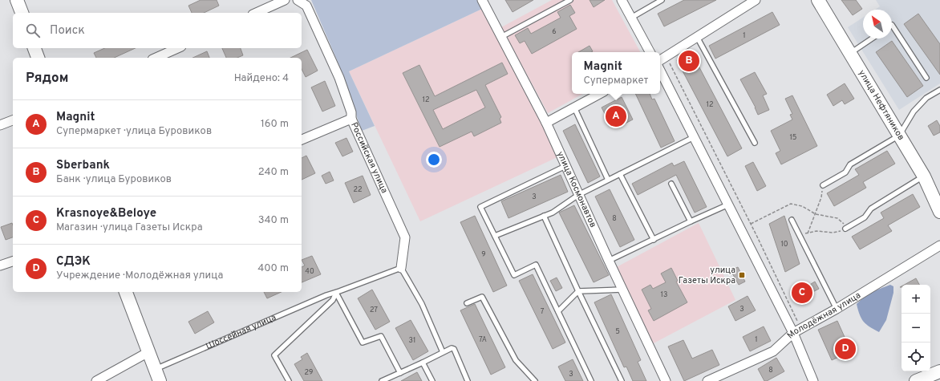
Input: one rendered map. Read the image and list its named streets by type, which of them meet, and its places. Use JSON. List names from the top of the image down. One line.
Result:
{"streets":{"street":["улица Нефтяников","Российская улица","улица Космонавтов","Молодёжная улица","Шоссейная улица"]},"crossings":[["Российская улица","Шоссейная улица"]],"places":{"transit":["улица Газеты Искра"]},"house_numbers":["6","1","12","12","15","22","3","8","10","9","40","13","3","27","7","5","7А","1","31","8","29","3"],"north":"top left","page":{"search":"Поиск","pins":["B","A","C","D"],"popup":["Magnit","Супермаркет"],"heading":["Рядом","Найдено: 4"],"list":[{"mark":"A","name":"Magnit","note":"Супермаркет · улица Буровиков","value":"160 m"},{"mark":"B","name":"Sberbank","note":"Банк · улица Буровиков","value":"240 m"},{"mark":"C","name":"Krasnoye&Beloye","note":"Магазин · улица Газеты Искра","value":"340 m"},{"mark":"D","name":"СДЭК","note":"Учреждение · Молодёжная улица","value":"400 m"}],"map_buttons":["+","−"]}}
